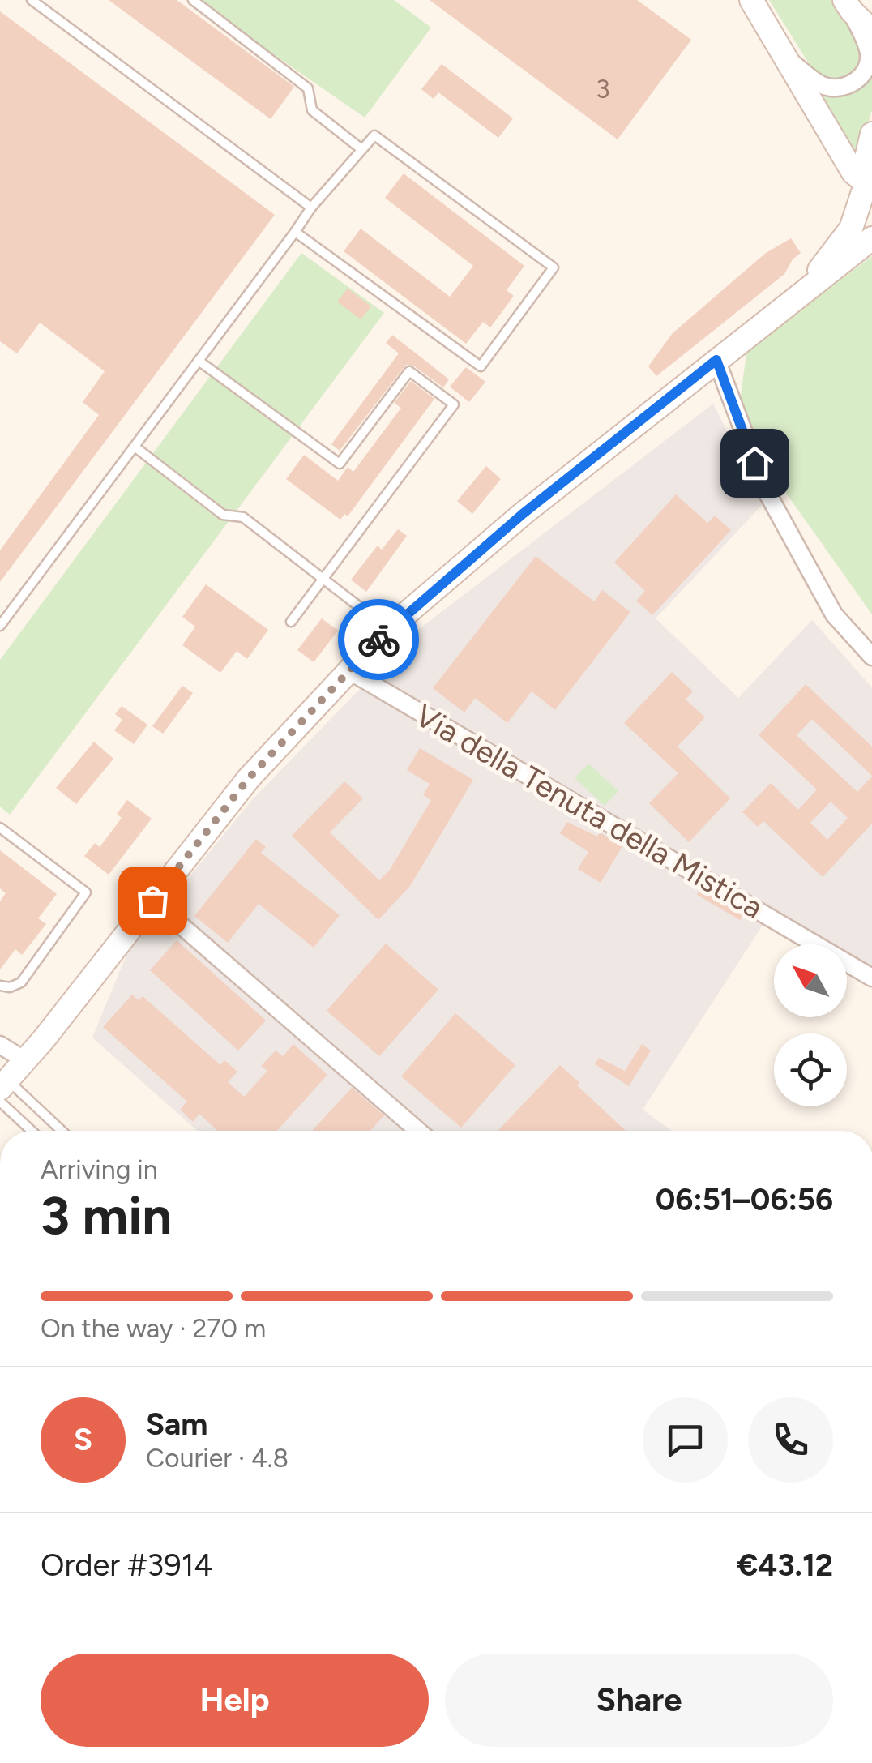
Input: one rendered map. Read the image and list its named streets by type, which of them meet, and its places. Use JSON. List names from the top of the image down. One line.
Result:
{"streets":{"street":["Via della Tenuta della Mistica"]},"house_numbers":["3"],"north":"top left","page":{"heading":["3 min","Arriving in","06:51–06:56"],"panel":["Sam","Courier · 4.8","Order #3914","€43.12"],"bar":"On the way · 270 m","round":"S","buttons":["Help","Share"]}}
